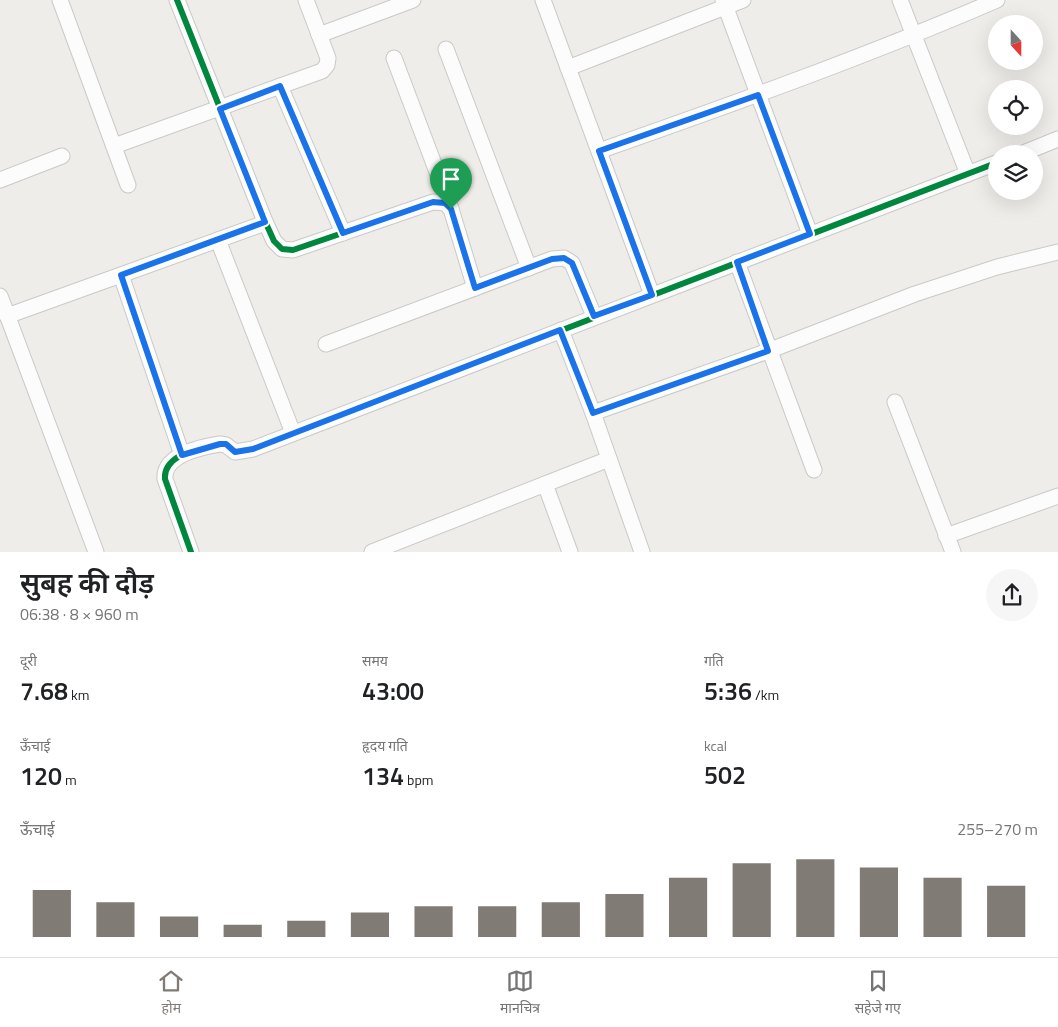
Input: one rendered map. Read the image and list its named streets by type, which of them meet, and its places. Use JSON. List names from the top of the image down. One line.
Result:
{"north":"bottom","page":{"heading":["सुबह की दौड़","06:38 · 8 × 960 m"],"stats":[["दूरी","7.68 km"],["समय","43:00"],["गति","5:36 /km"],["ऊँचाई","120 m"],["हृदय गति","134 bpm"],["kcal","502"]],"chart":["ऊँचाई","255–270 m"],"tabs":["होम","मानचित्र","सहेजे गए"]}}
